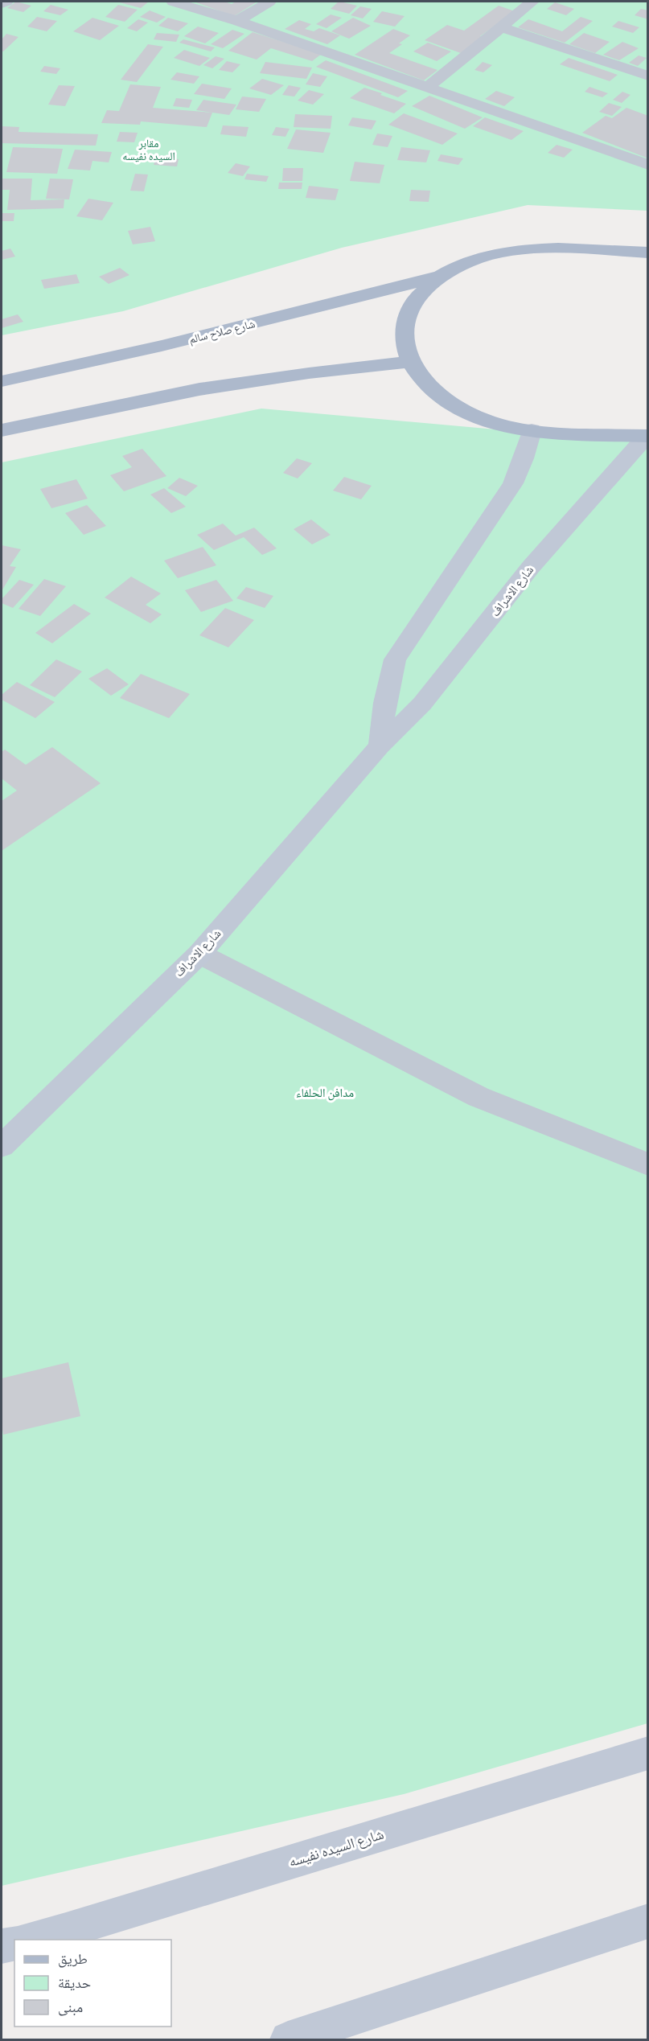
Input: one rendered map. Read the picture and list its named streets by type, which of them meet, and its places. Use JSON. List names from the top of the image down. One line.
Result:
{"streets":{"main road":["شارع صلاح سالم"],"street":["شارع الاشراف","شارع السيده نفيسه"]},"parks":["مقابر السيده نفيسه","مدافن الحلفاء"],"legend":["طريق","حديقة","مبنى"]}
